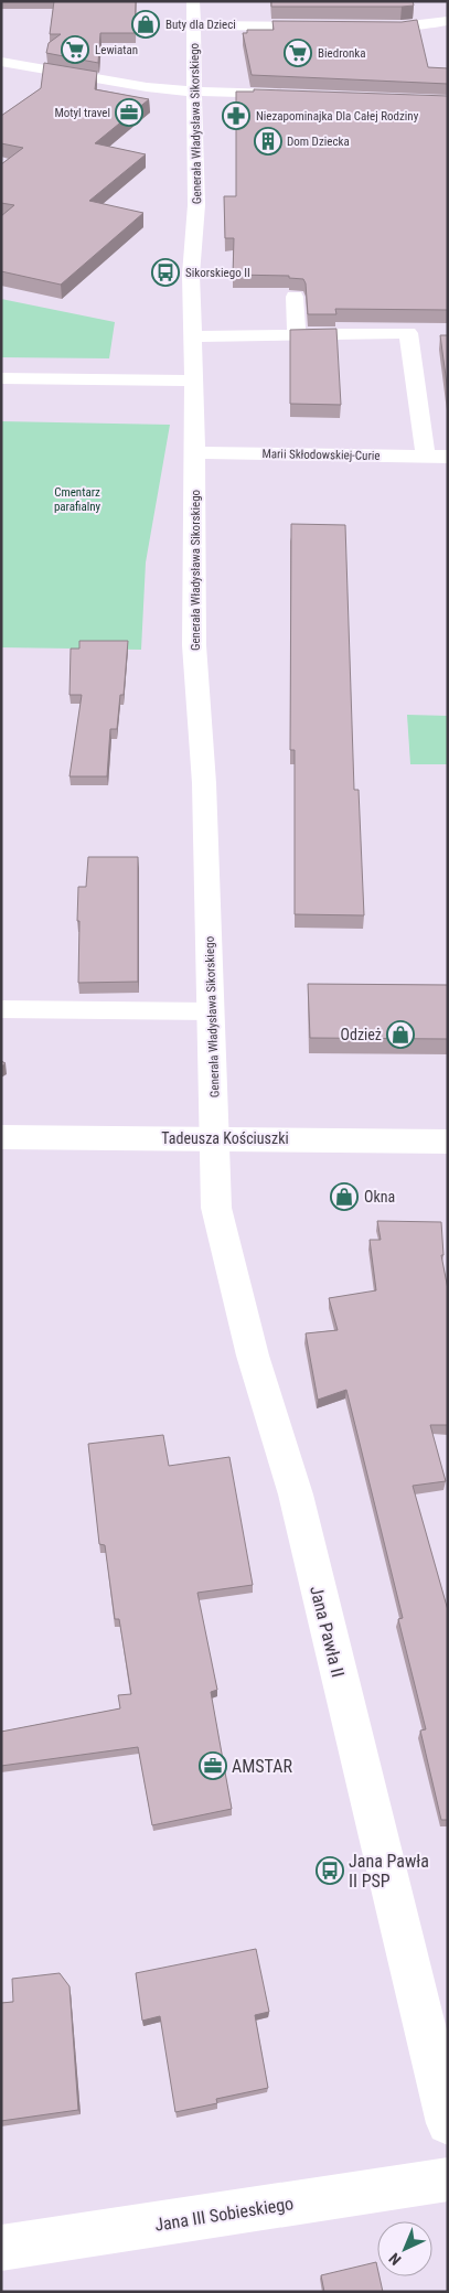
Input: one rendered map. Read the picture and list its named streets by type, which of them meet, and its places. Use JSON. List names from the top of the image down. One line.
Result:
{"streets":{"street":["Generała Władysława Sikorskiego","Marii Skłodowskiej-Curie","Tadeusza Kościuszki","Jana Pawła II","Jana III Sobieskiego"]},"crossings":[["Generała Władysława Sikorskiego","Marii Skłodowskiej-Curie"],["Generała Władysława Sikorskiego","Tadeusza Kościuszki"],["Generała Władysława Sikorskiego","Jana Pawła II"],["Tadeusza Kościuszki","Jana Pawła II"]],"parks":["Cmentarz parafialny"],"places":{"shop":["Buty dla Dzieci","Odzież","Okna"],"supermarket":["Lewiatan","Biedronka"],"office":["Motyl travel","AMSTAR"],"pharmacy":["Niezapominajka Dla Całej Rodziny"],"building":["Dom Dziecka"],"bus stop":["Sikorskiego II","Jana Pawła II PSP"]},"north":"bottom left"}
